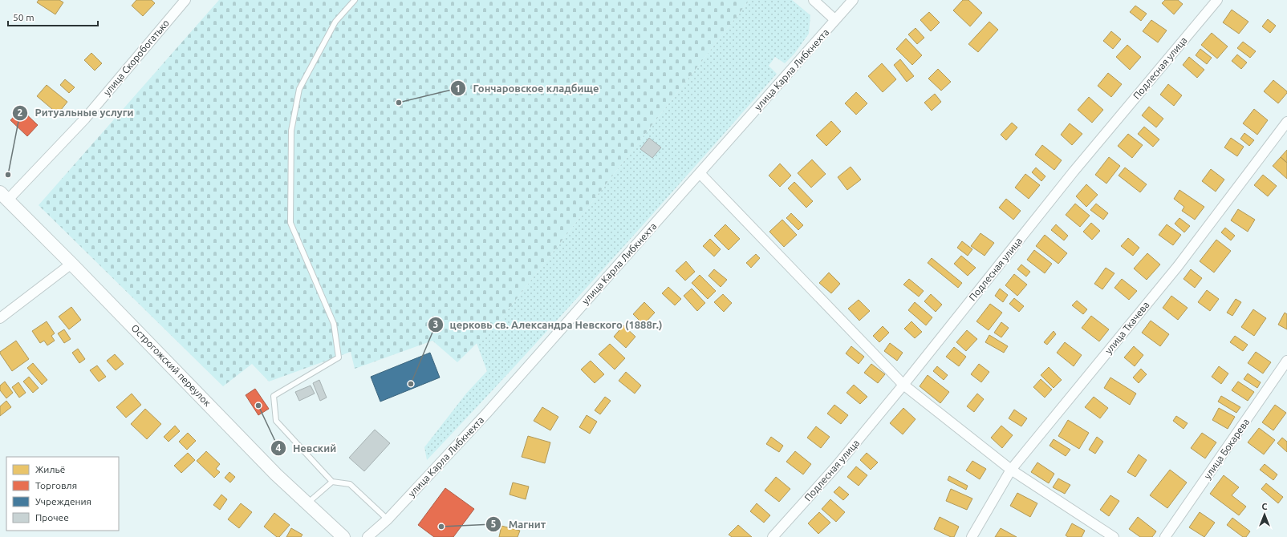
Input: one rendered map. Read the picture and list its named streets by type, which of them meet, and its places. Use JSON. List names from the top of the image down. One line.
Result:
{"streets":{"main road":["Острогожский переулок"],"street":["улица Скоробогатько","Подлесная улица","улица Карла Либкнехта","улица Ткачева","улица Бокарева"]},"crossings":[["улица Скоробогатько","Острогожский переулок"]],"places":["Гончаровское кладбище","Ритуальные услуги","церковь св. Александра Невского (1888г.)","Невский","Магнит"],"legend":["Жильё","Торговля","Учреждения","Прочее"],"scale_bar":"50 m","north":"top"}
